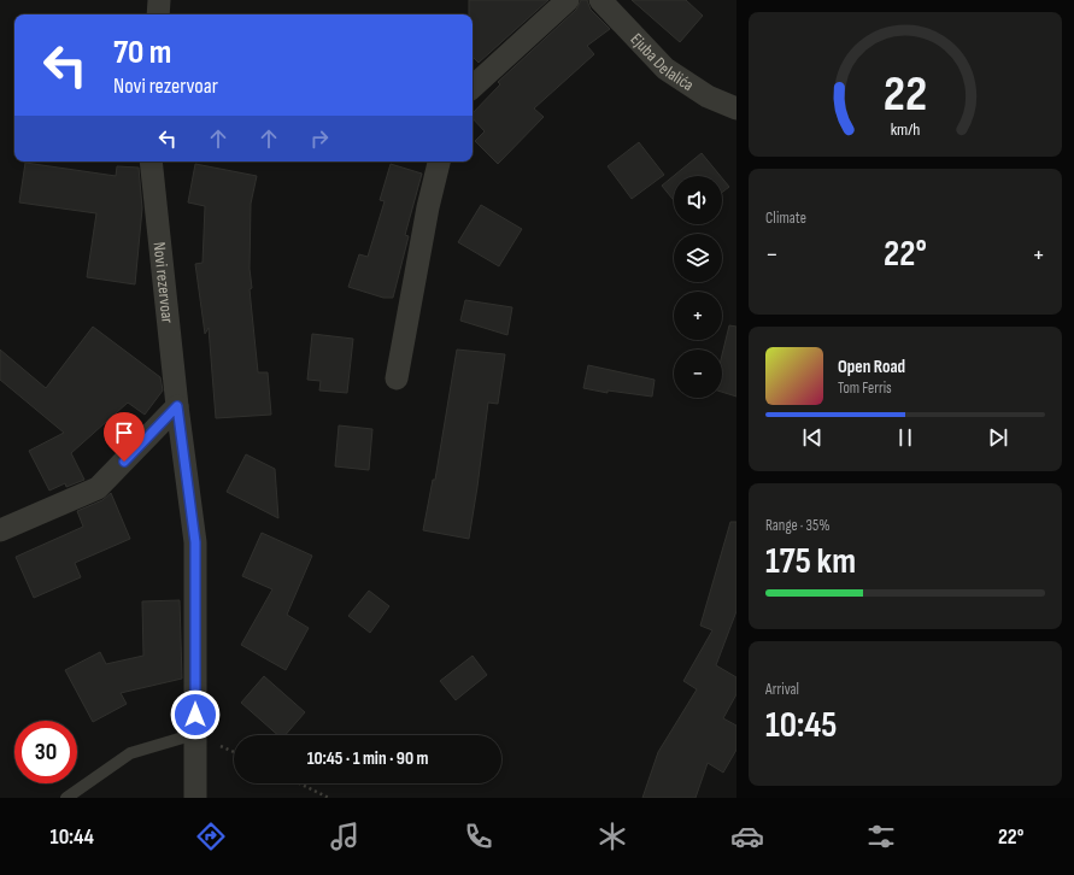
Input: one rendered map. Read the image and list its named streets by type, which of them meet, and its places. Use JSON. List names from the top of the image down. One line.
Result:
{"streets":{"street":["Ejuba Delalića","Novi rezervoar"]},"page":{"turn":["70 m","Novi rezervoar"],"tile":["Climate",["Range · 35%","175 km"],["Arrival","10:45"]],"map_buttons":["+","−"],"heat":["−","22°","+"],"song":["Open Road","Tom Ferris"],"limit":"30","trip":"10:45 · 1 min · 90 m","tabs":["10:44","22°"],"gauge":["22","km/h"]}}
